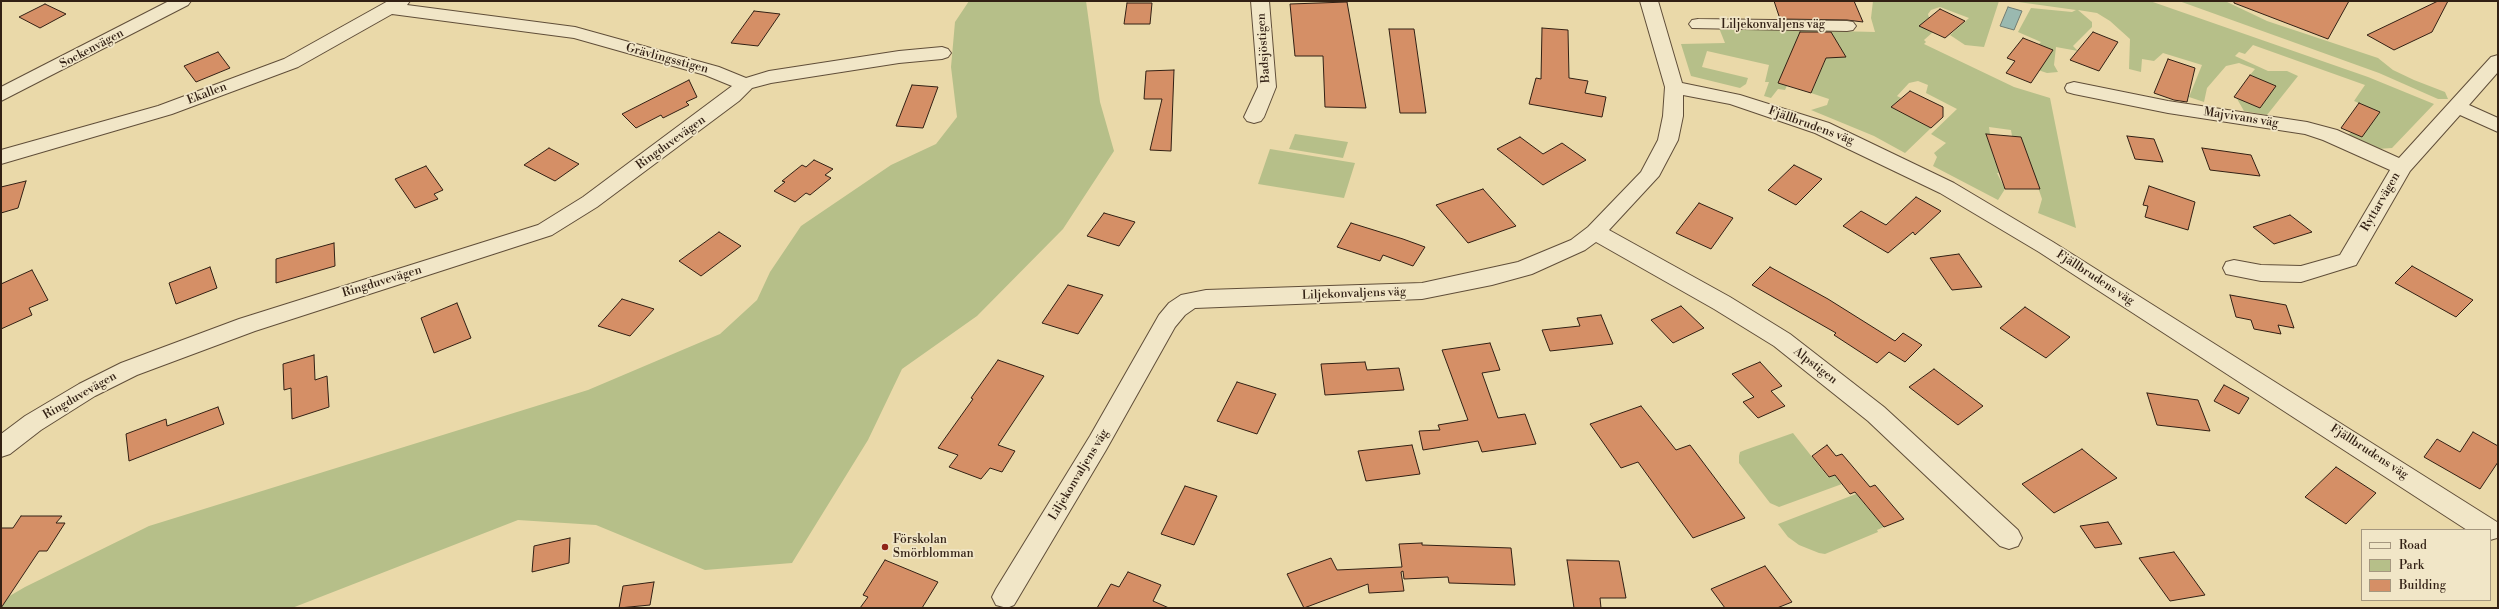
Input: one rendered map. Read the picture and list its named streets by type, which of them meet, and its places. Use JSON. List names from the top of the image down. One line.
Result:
{"streets":{"street":["Liljekonvaljens väg","Badsjöstigen","Sockenvägen","Grävlingsstigen","Ekallen","Majvivans väg","Fjällbrudens väg","Ringduvevägen","Ryttarvägen","Alpstigen"]},"crossings":[["Liljekonvaljens väg","Fjällbrudens väg"],["Liljekonvaljens väg","Alpstigen"],["Grävlingsstigen","Ekallen"],["Grävlingsstigen","Ringduvevägen"],["Majvivans väg","Ryttarvägen"]],"places":["Förskolan Smörblomman"],"legend":["Road","Park","Building"]}
